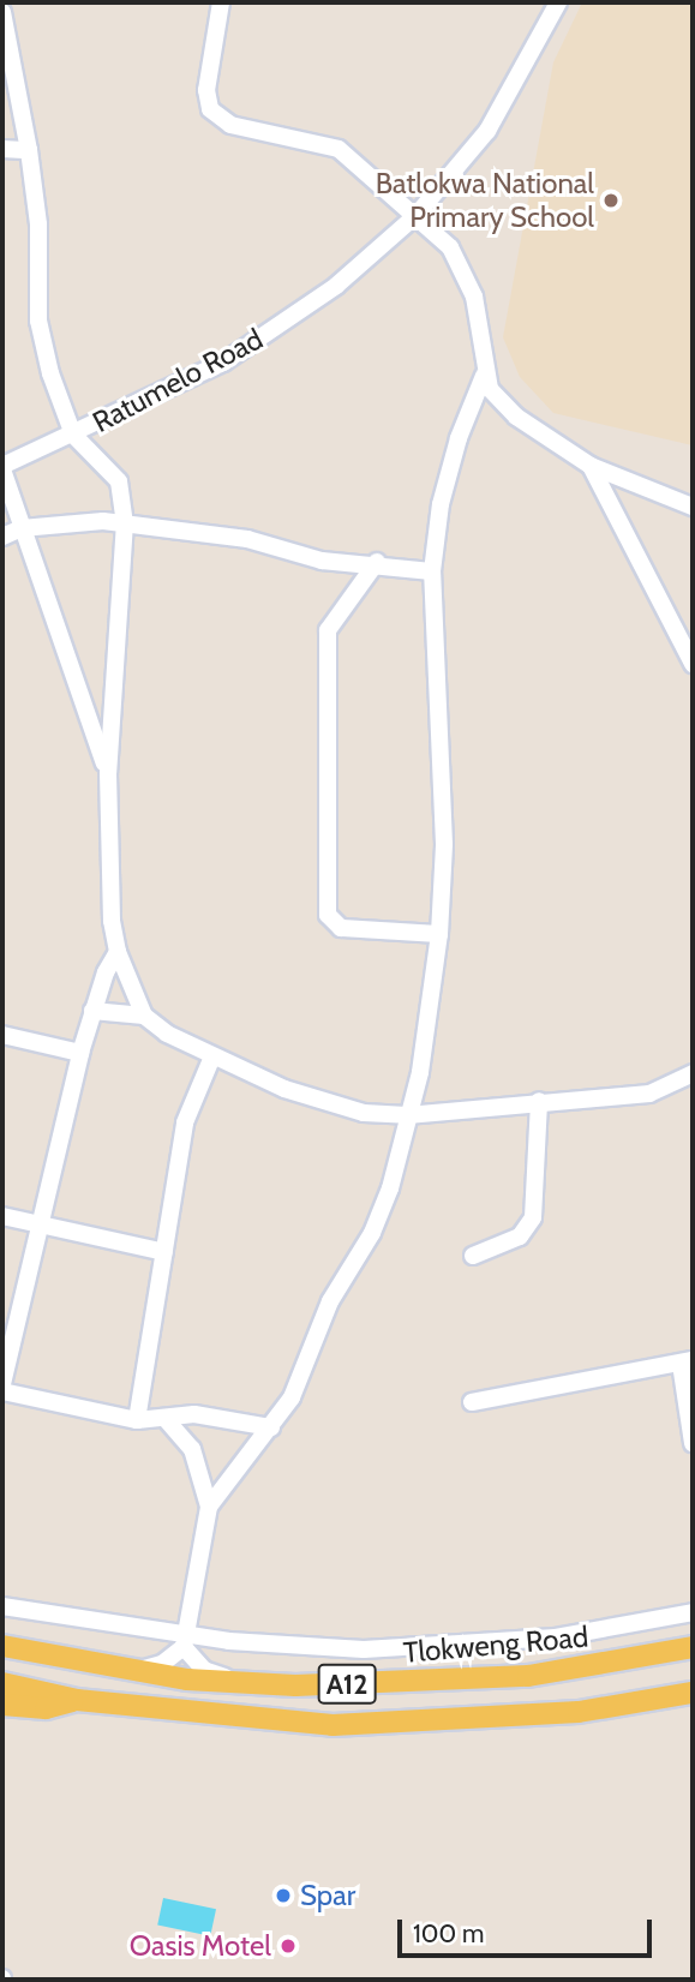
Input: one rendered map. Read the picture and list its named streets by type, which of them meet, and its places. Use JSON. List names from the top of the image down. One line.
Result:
{"streets":{"main road":["Tlokweng Road","A12"],"street":["Ratumelo Road"]},"places":["Batlokwa National Primary School","Spar","Oasis Motel"],"scale_bar":"100 m"}
